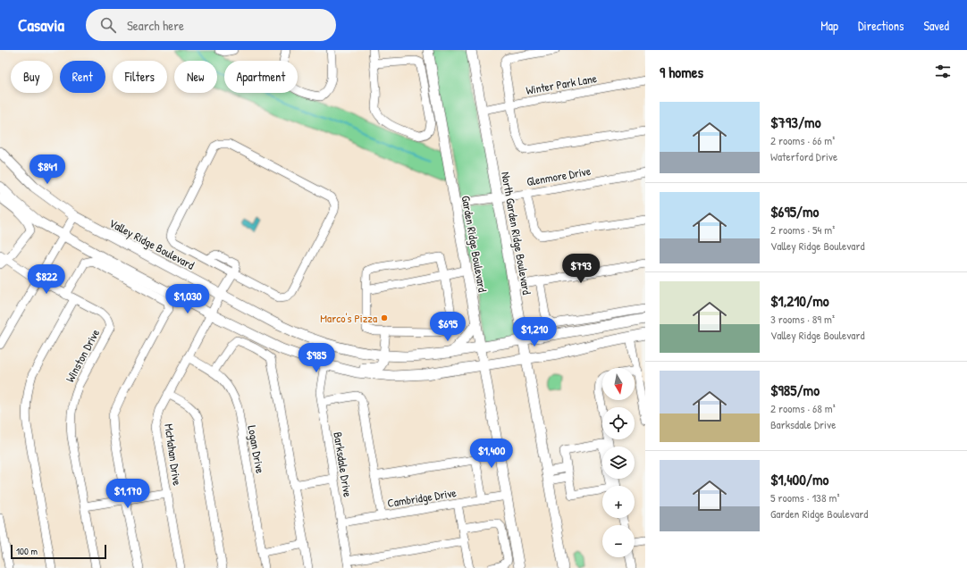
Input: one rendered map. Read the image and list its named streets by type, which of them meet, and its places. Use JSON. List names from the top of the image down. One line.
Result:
{"streets":{"main road":["North Garden Ridge Boulevard","Valley Ridge Boulevard","Garden Ridge Boulevard"],"street":["Winter Park Lane","Glenmore Drive","Winston Drive","Logan Drive","McMahan Drive","Barksdale Drive","Cambridge Drive"]},"crossings":[["Winter Park Lane","North Garden Ridge Boulevard"],["Glenmore Drive","North Garden Ridge Boulevard"],["Glenmore Drive","Garden Ridge Boulevard"],["North Garden Ridge Boulevard","Valley Ridge Boulevard"],["Valley Ridge Boulevard","Garden Ridge Boulevard"],["Valley Ridge Boulevard","McMahan Drive"],["Garden Ridge Boulevard","Cambridge Drive"],["Logan Drive","McMahan Drive"],["Barksdale Drive","Cambridge Drive"]],"places":["Marco's Pizza"],"scale_bar":"100 m","north":"bottom","page":{"header":"Casavia","search":"Search here","nav":["Map","Directions","Saved"],"heading":"9 homes","chip":["Buy","Rent","Filters","New","Apartment"],"list":[{"name":"$793/mo","note":"2 rooms · 66 m² · Waterford Drive"},{"name":"$695/mo","note":"2 rooms · 54 m² · Valley Ridge Boulevard"},{"name":"$1,210/mo","note":"3 rooms · 89 m² · Valley Ridge Boulevard"},{"name":"$985/mo","note":"2 rooms · 68 m² · Barksdale Drive"},{"name":"$1,400/mo","note":"5 rooms · 138 m² · Garden Ridge Boulevard"}],"price":["$841","$793","$822","$1,030","$695","$1,210","$985","$1,400","$1,170"],"map_buttons":["+","−"],"scale":"100 m"}}
